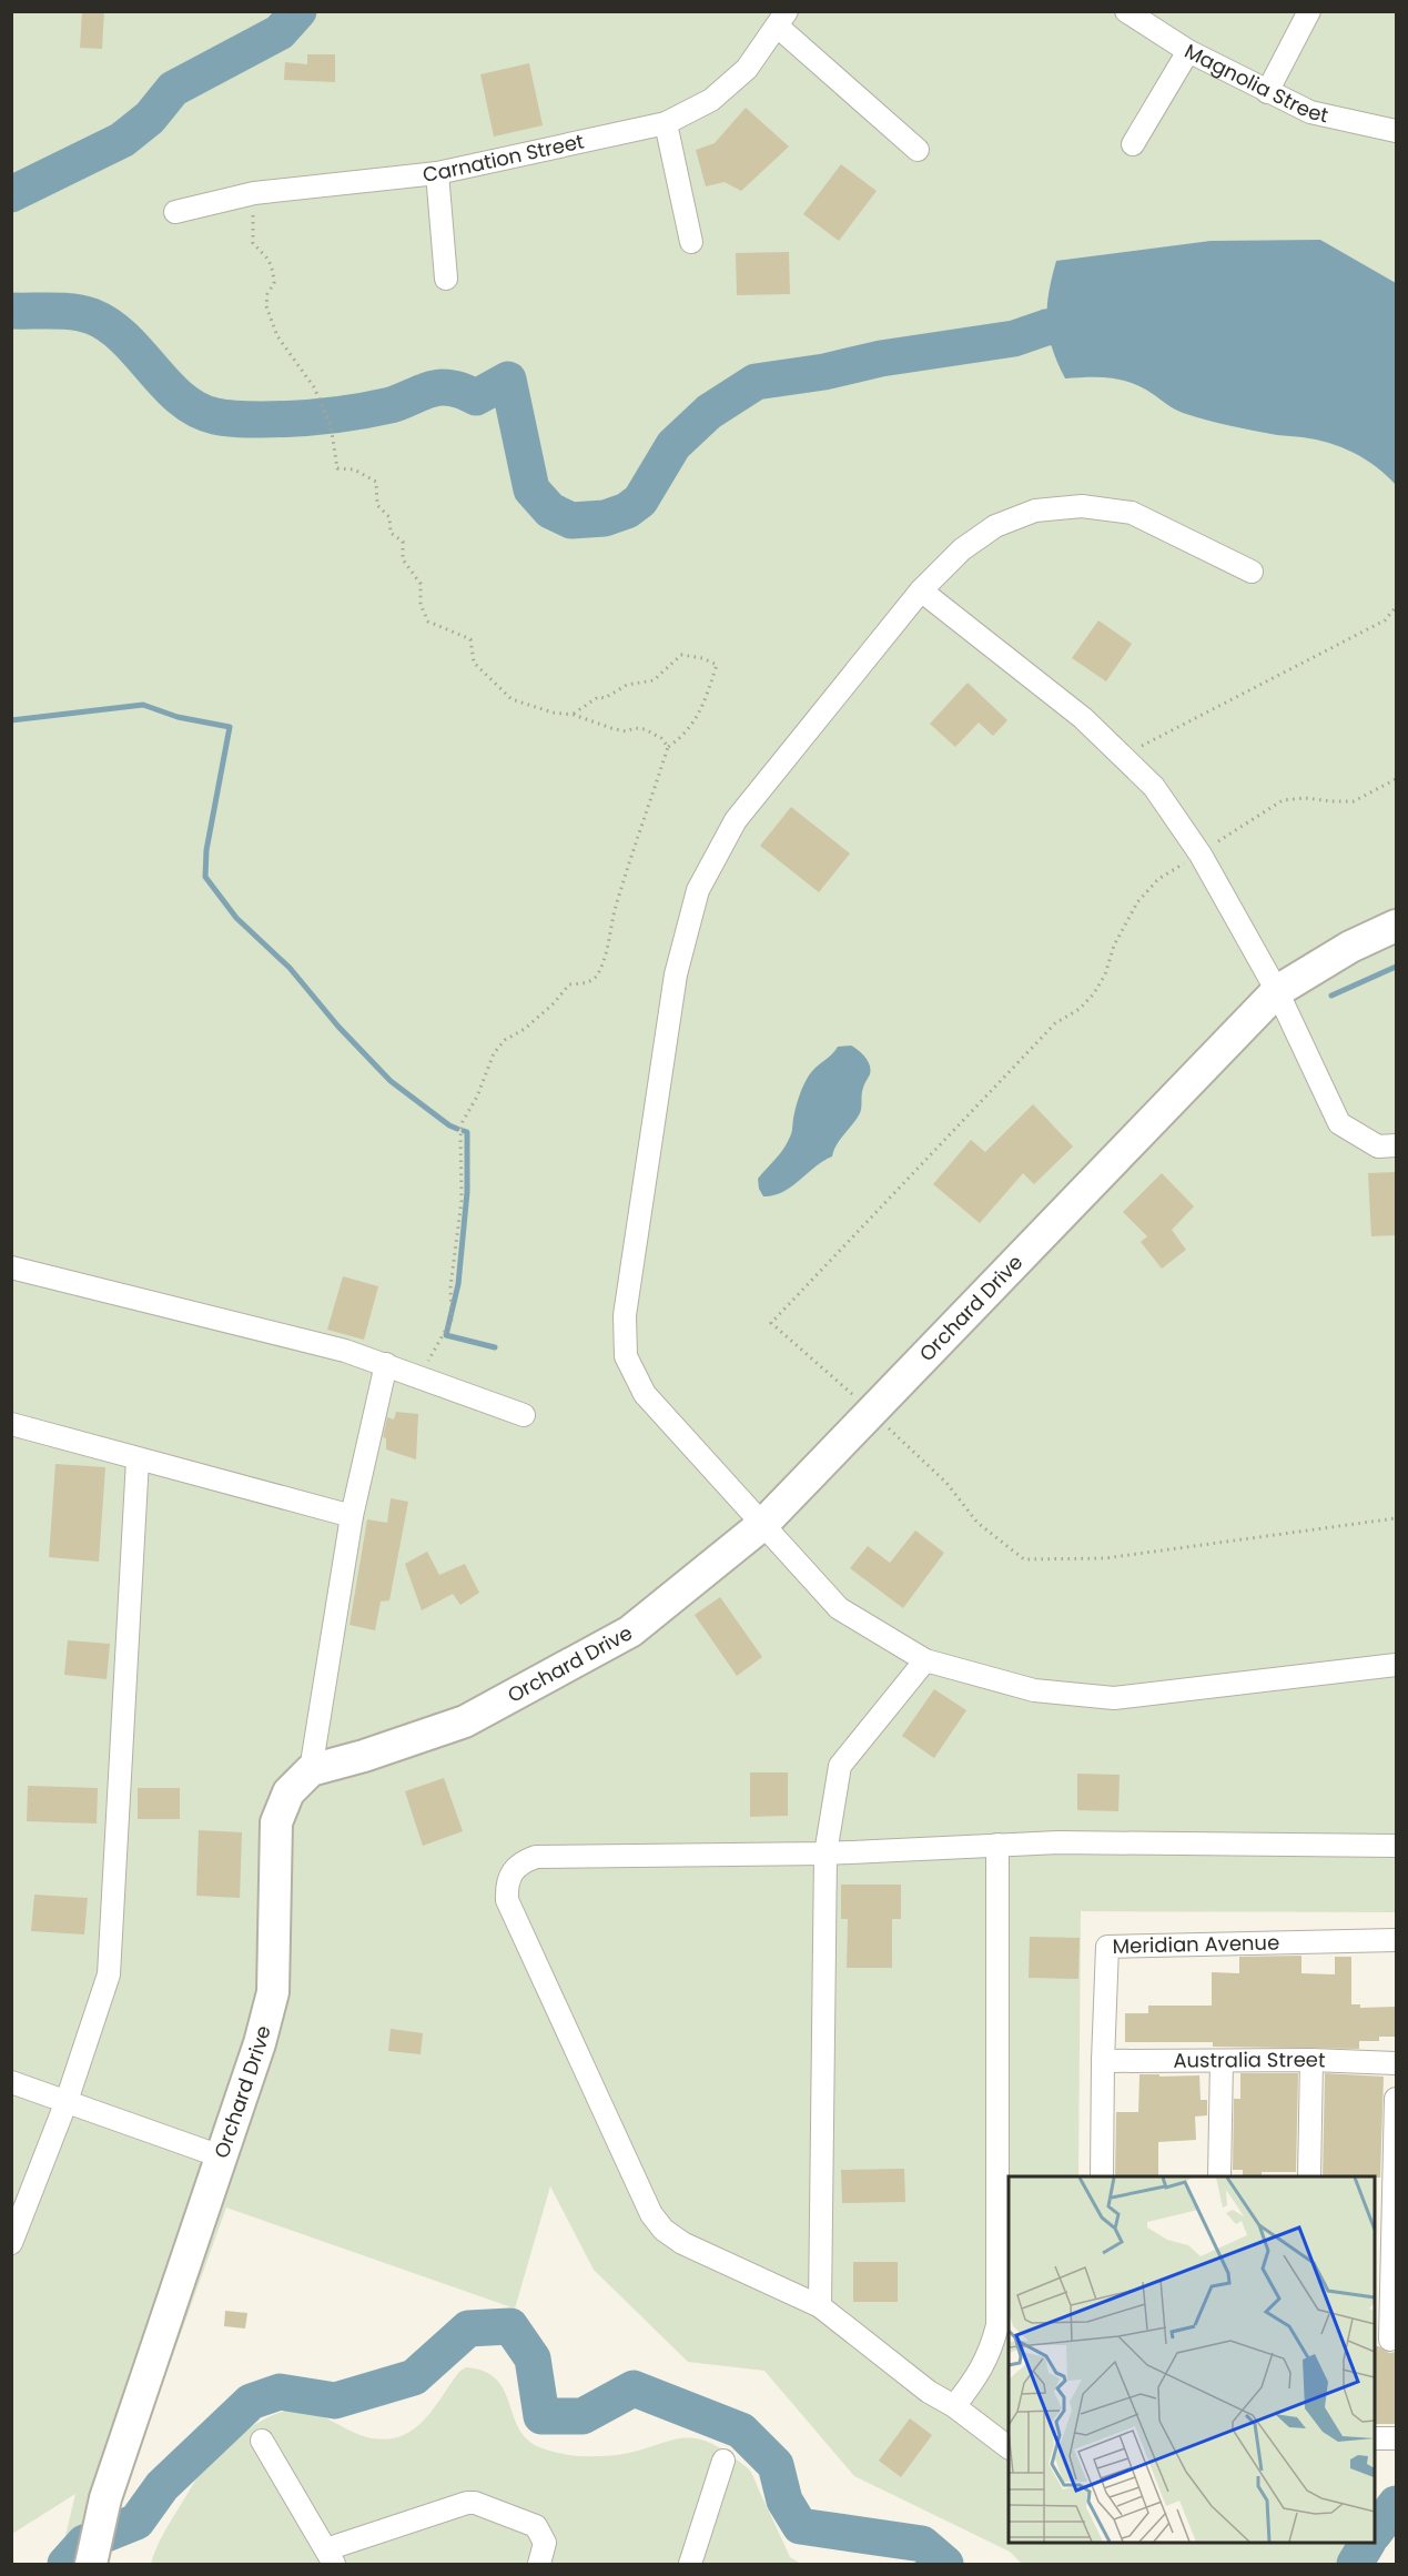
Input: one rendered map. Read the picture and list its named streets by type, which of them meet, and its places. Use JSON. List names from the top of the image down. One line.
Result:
{"streets":{"street":["Magnolia Street","Carnation Street","Orchard Drive","Meridian Avenue","Australia Street"]},"crossings":[["Meridian Avenue","Australia Street"]]}
